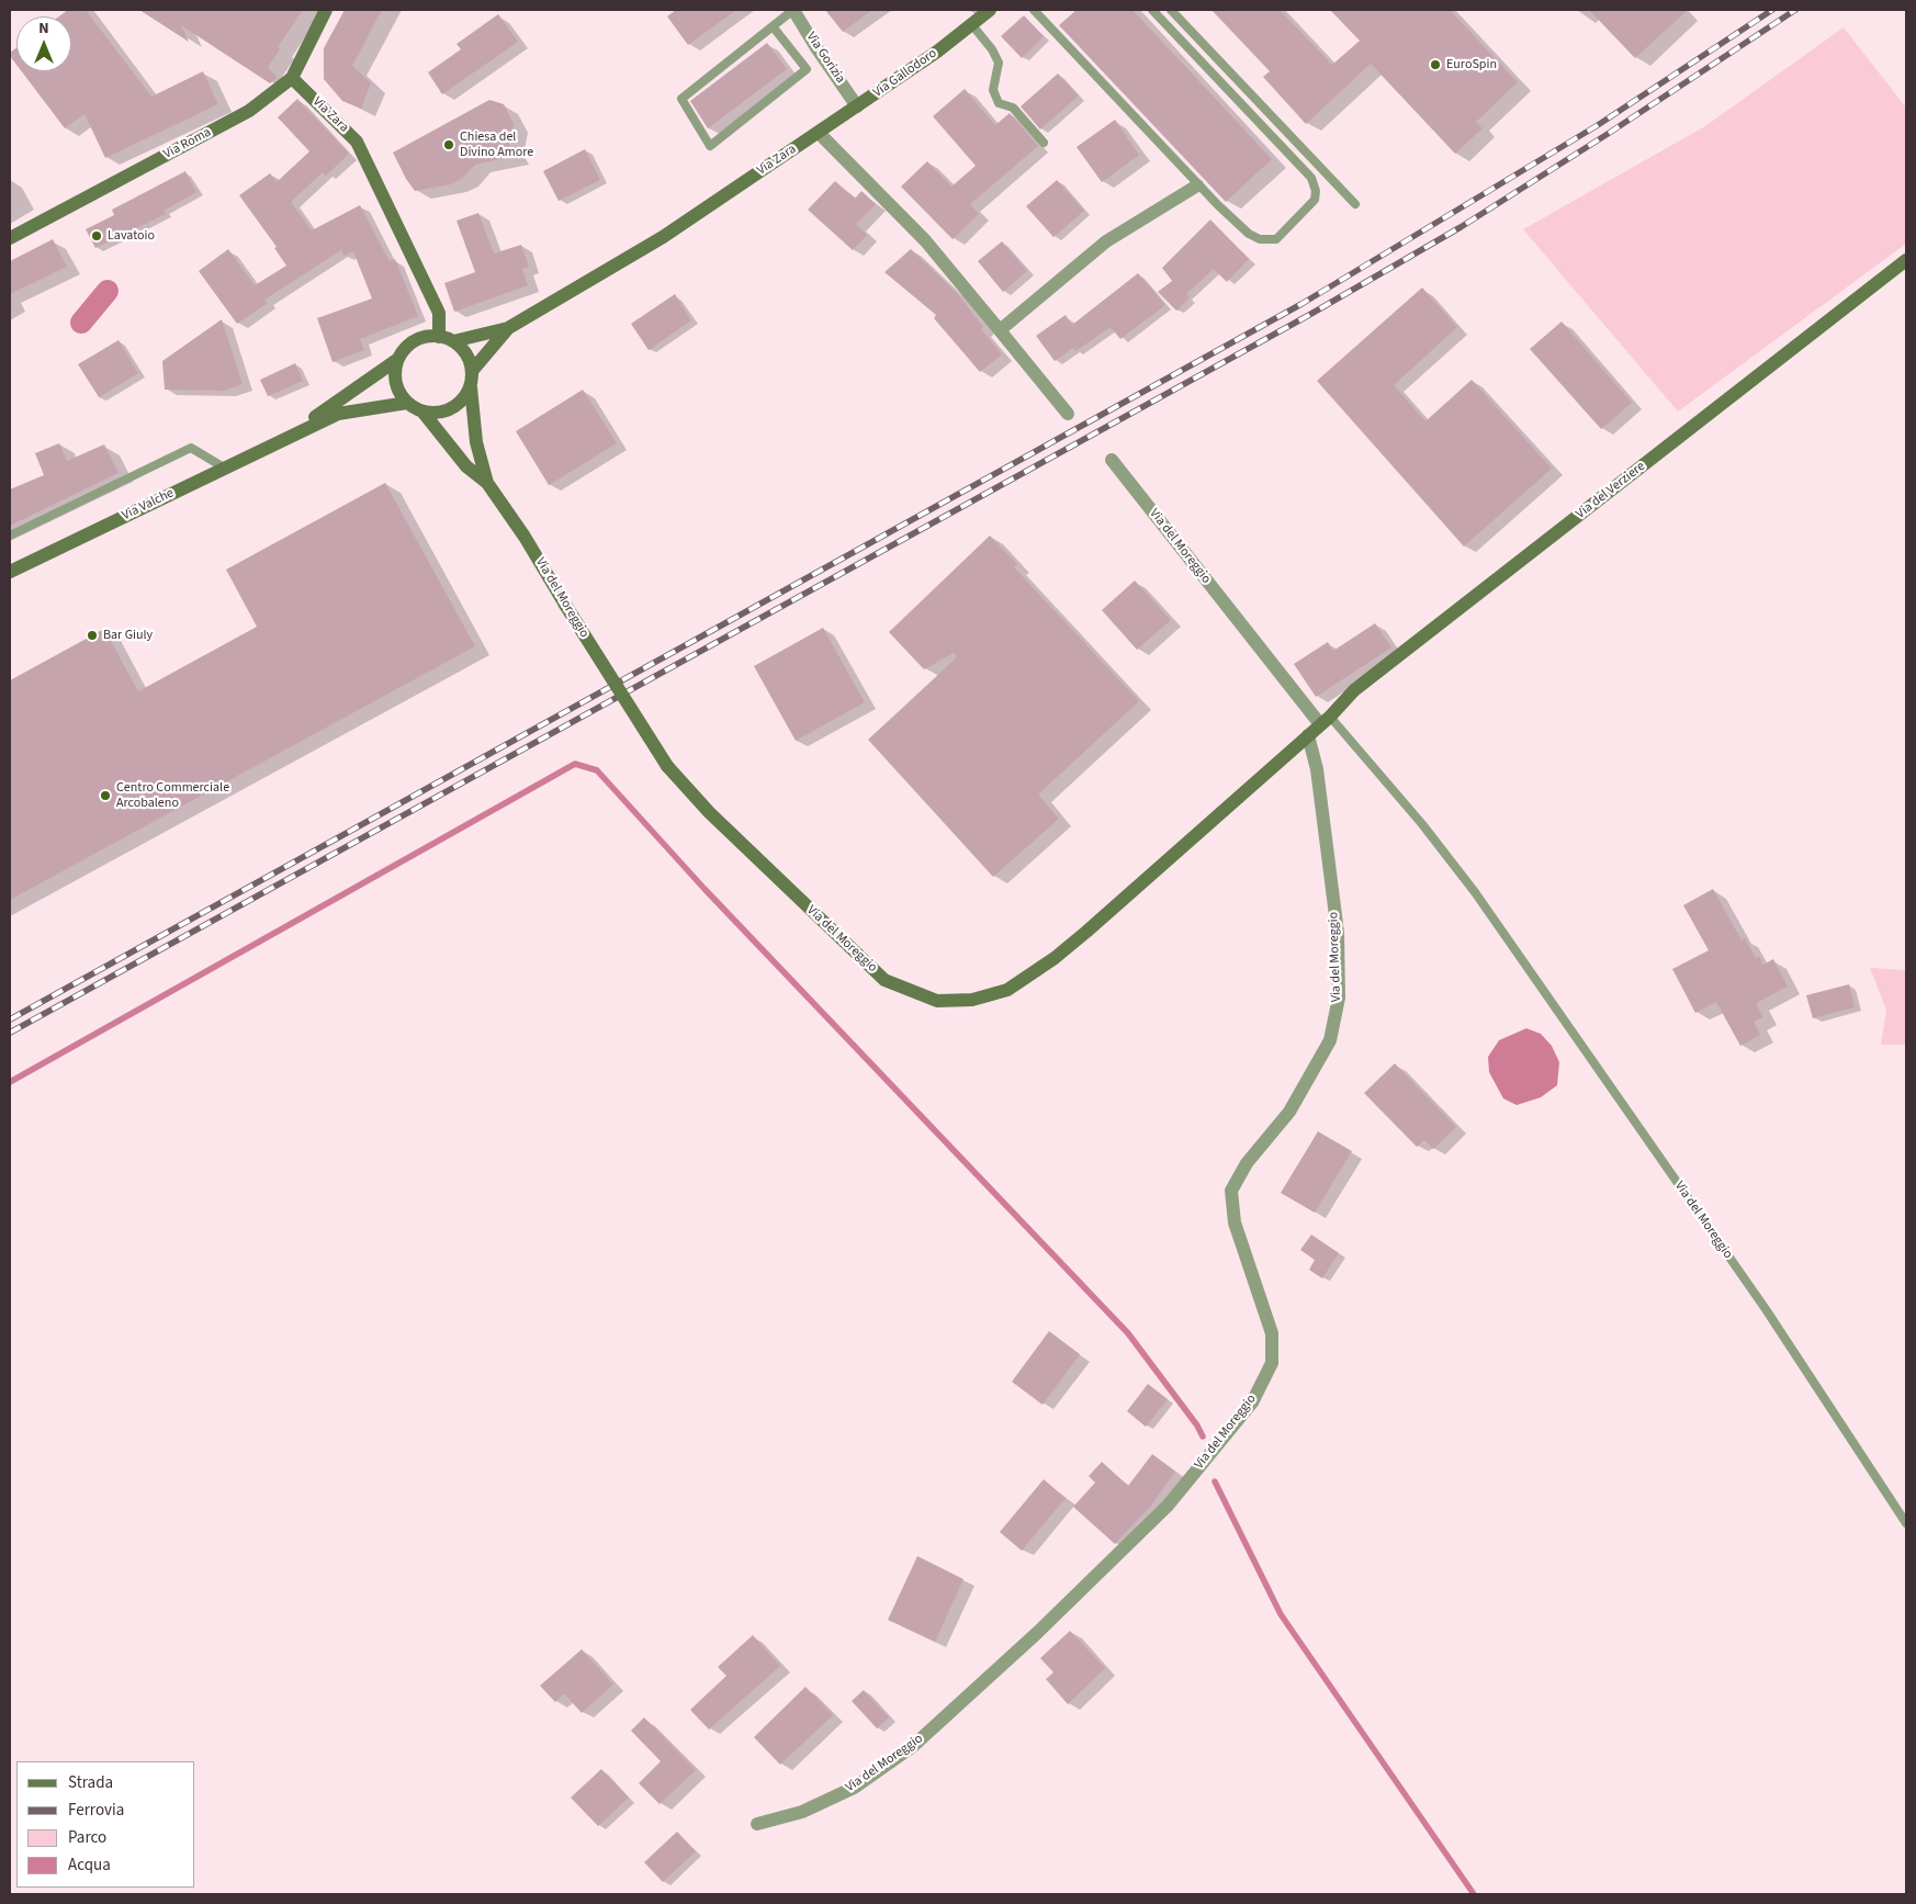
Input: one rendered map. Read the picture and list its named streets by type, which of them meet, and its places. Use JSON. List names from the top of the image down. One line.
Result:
{"streets":{"street":["Via Gorizia","Via Gallodoro","Via Zara","Via Roma","Via del Verziere","Via Valche","Via del Moreggio"]},"crossings":[["Via Gorizia","Via Gallodoro"],["Via Gallodoro","Via Zara"],["Via Zara","Via Roma"],["Via Zara","Via Valche"],["Via Zara","Via del Moreggio"],["Via del Verziere","Via del Moreggio"],["Via Valche","Via del Moreggio"]],"places":["EuroSpin","Chiesa del Divino Amore","Lavatoio","Bar Giuly","Centro Commerciale Arcobaleno"],"legend":["Strada","Ferrovia","Parco","Acqua"],"north":"top"}
